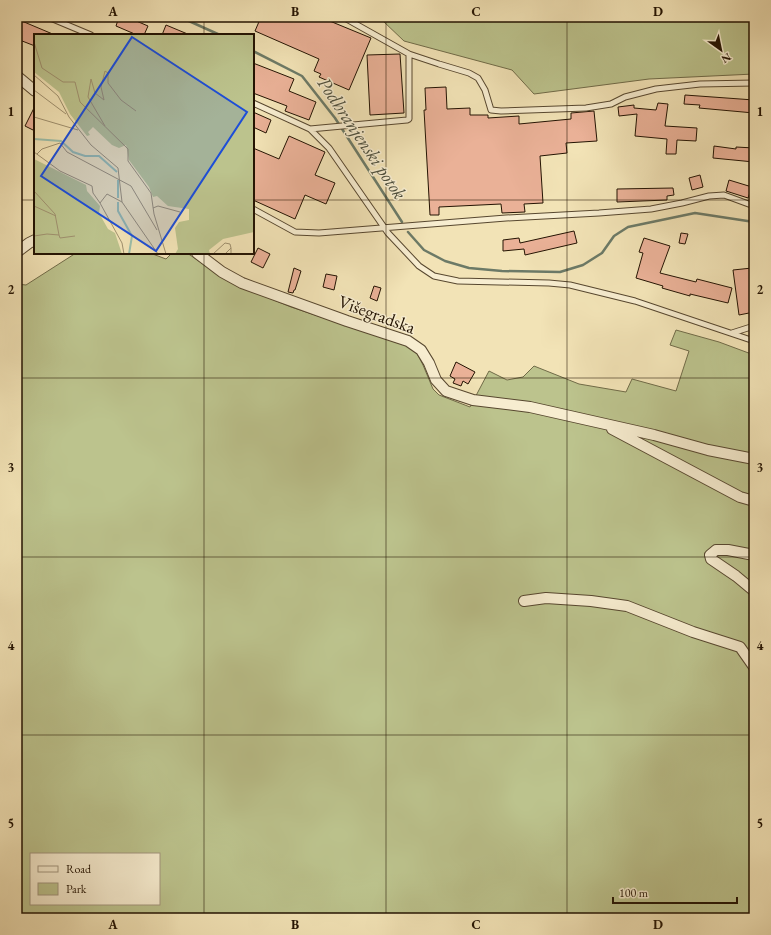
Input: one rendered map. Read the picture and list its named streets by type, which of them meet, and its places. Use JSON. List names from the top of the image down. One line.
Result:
{"streets":{"street":["Višegradska"]},"water":["Podhranjenski potok"],"legend":["Road","Park"],"scale_bar":"100 m","north":"bottom right","grid":{"columns":["A","B","C","D"],"rows":["1","2","3","4","5"]}}
